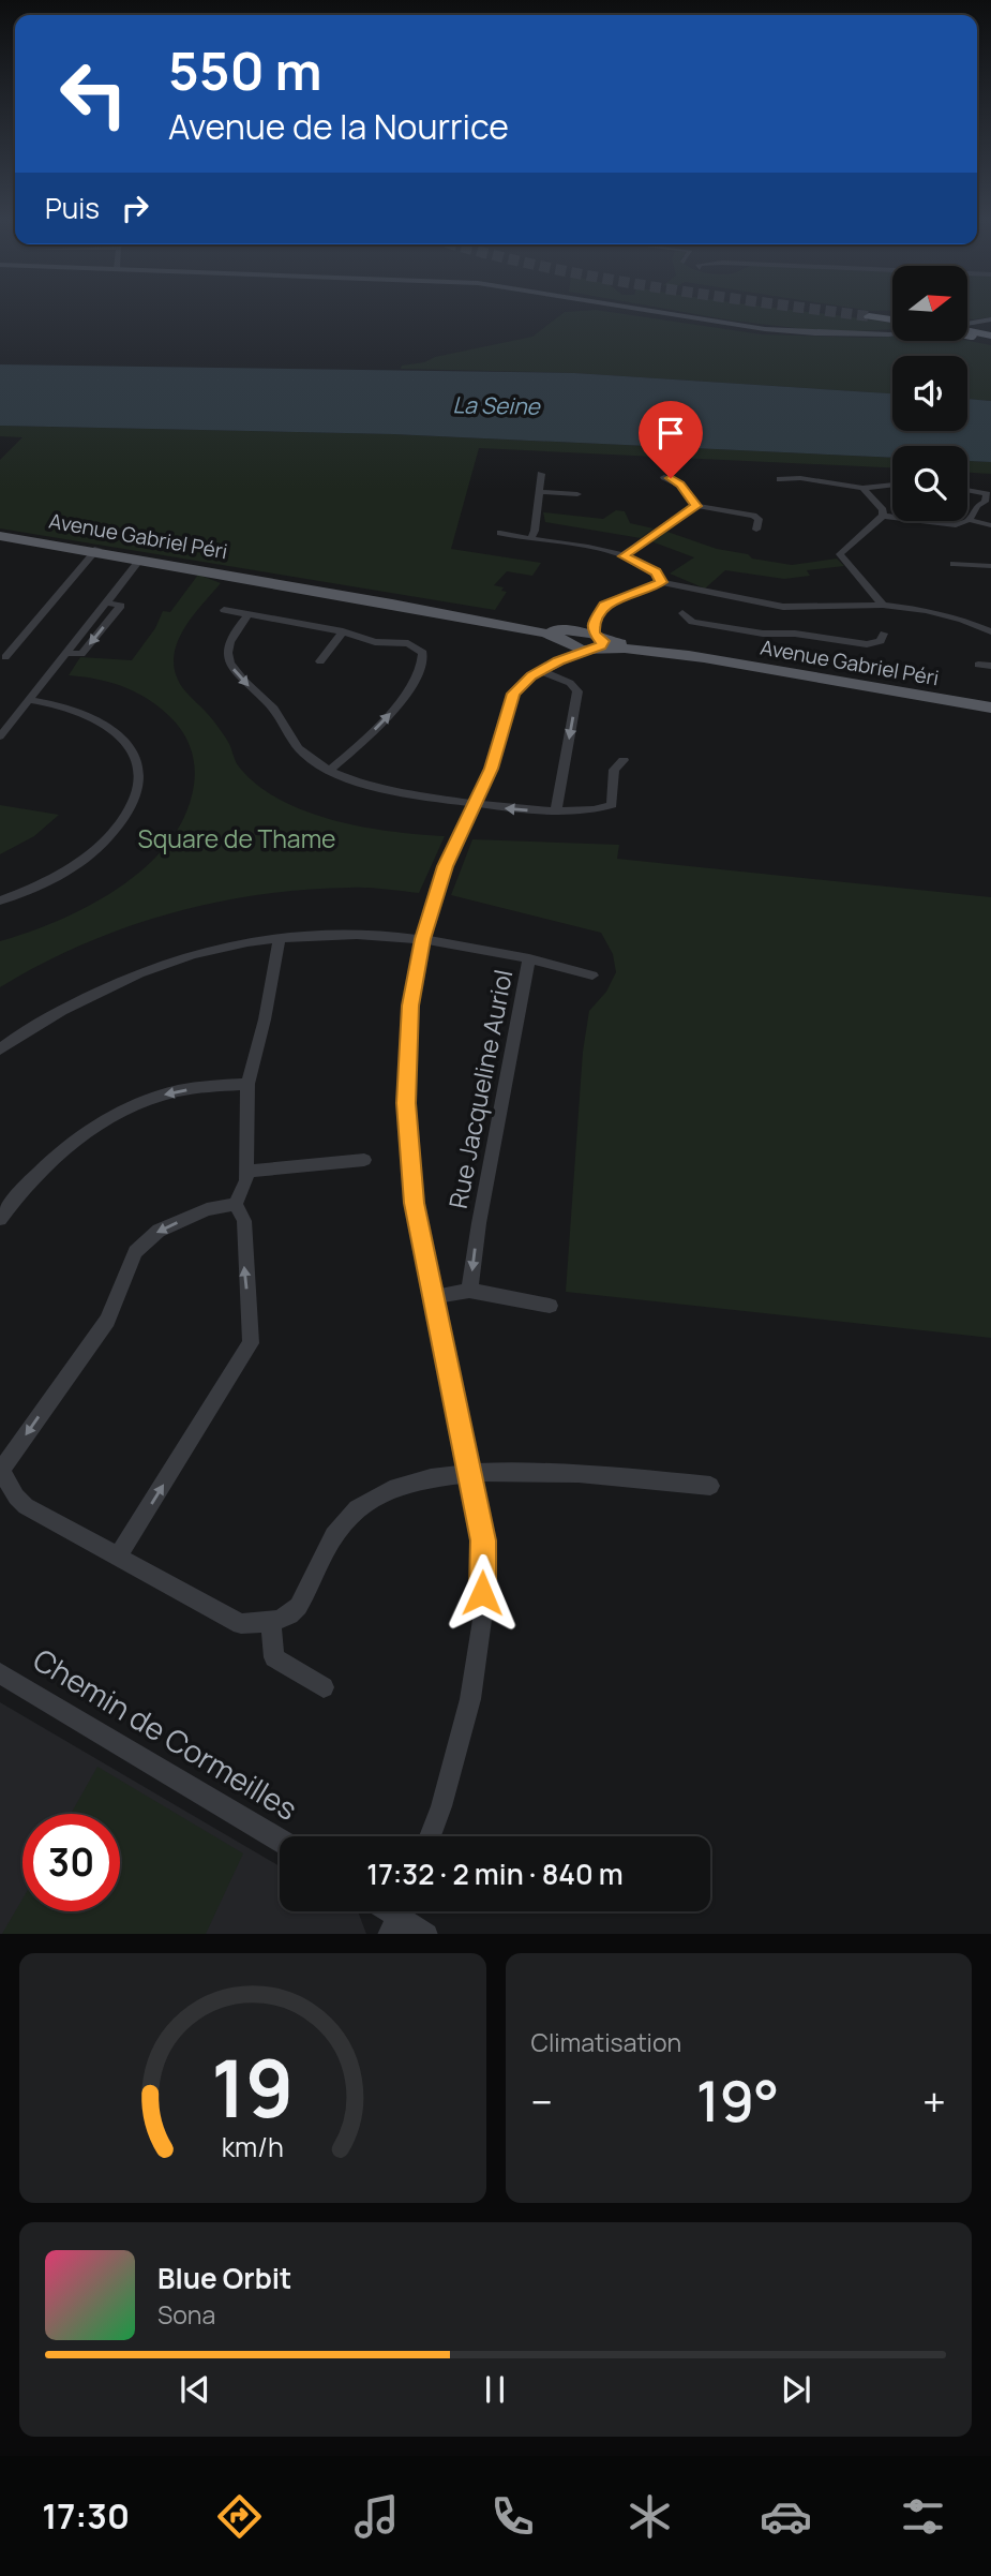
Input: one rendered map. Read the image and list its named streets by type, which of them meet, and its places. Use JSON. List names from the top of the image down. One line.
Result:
{"streets":{"main road":["Avenue Gabriel Péri"],"street":["Rue Jacqueline Auriol","Chemin de Cormeilles"]},"water":["La Seine"],"parks":["Square de Thame"],"north":"right","page":{"turn":["550 m","Avenue de la Nourrice"],"then":"Puis","limit":"30","trip":"17:32 · 2 min · 840 m","tile":"Climatisation","heat":["−","19°","+"],"song":["Blue Orbit","Sona"],"tabs":"17:30","gauge":["19","km/h"]}}
